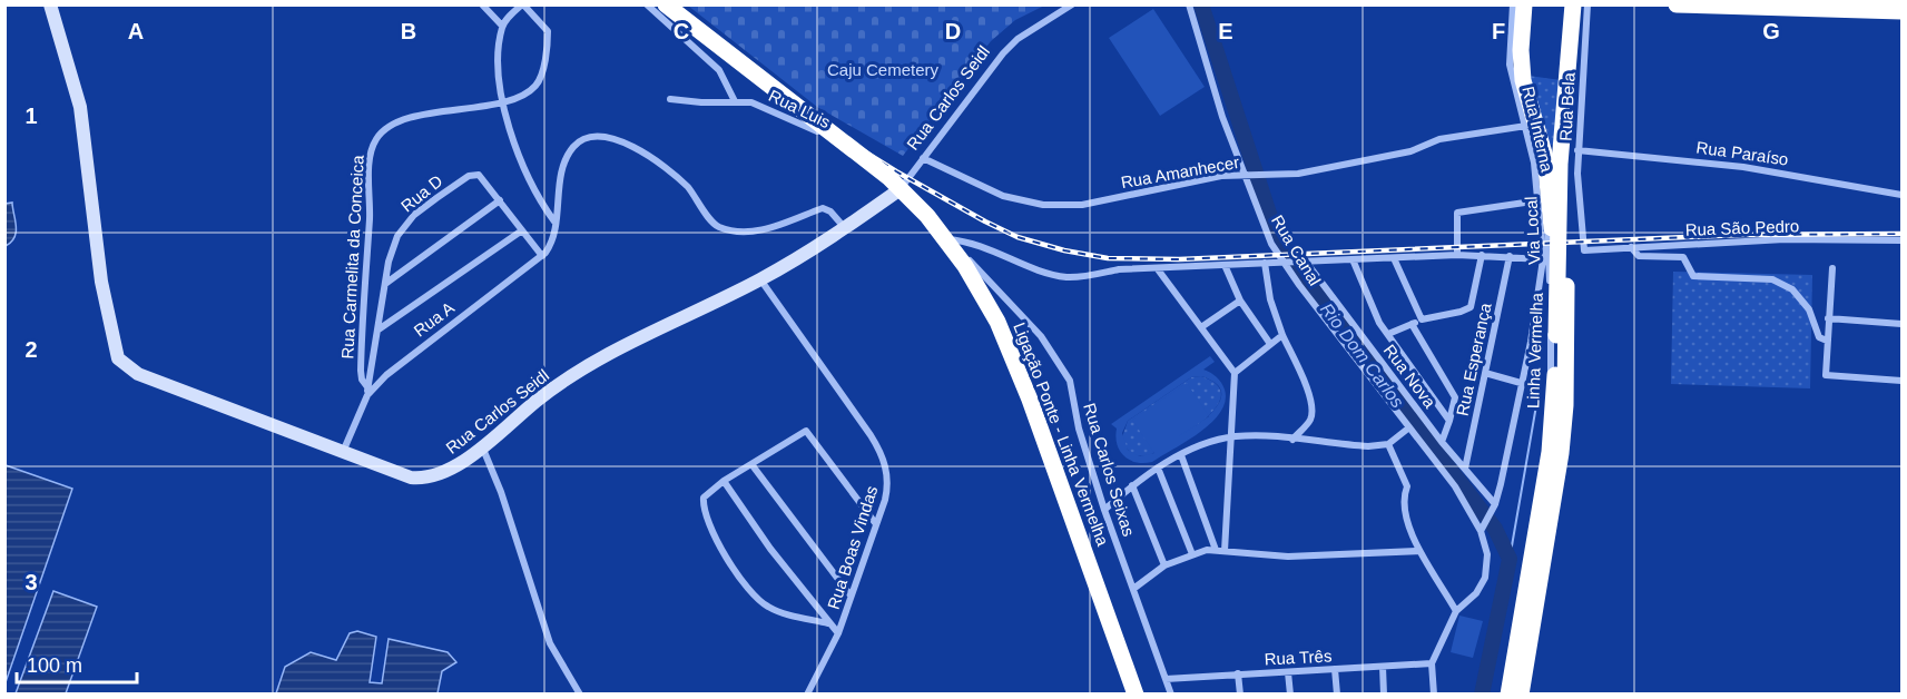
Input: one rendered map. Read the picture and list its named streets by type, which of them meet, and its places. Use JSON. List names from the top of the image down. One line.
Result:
{"streets":{"highway":["Linha Vermelha","Ligação Ponte - Linha Vermelha"],"street":["Rua Carlos Seidl","Rua Bela","Rua Luis","Rua Interna","Rua Paraíso","Rua Amanhecer","Rua D","Rua São Pedro","Via Local","Rua Canal","Rua Carmelita da Conceica","Rua A","Rua Esperança","Rua Nova","Rua Carlos Seixas","Rua Boas Vindas","Rua Três"]},"crossings":[["Rua Carlos Seidl","Rua Luis"],["Rua Carlos Seidl","Rua Amanhecer"],["Rua Carlos Seidl","Rua A"],["Rua Carlos Seidl","Rua Carlos Seixas"],["Rua Carlos Seidl","Rua Boas Vindas"],["Rua Bela","Rua Paraíso"],["Rua Bela","Rua São Pedro"],["Rua Luis","Rua Carlos Seixas"],["Rua Interna","Rua Amanhecer"],["Rua Interna","Rua Canal"],["Rua Interna","Rua Nova"],["Rua Amanhecer","Rua Canal"],["Rua D","Rua Carmelita da Conceica"],["Rua D","Rua A"],["Rua Canal","Rua Três"],["Rua Carmelita da Conceica","Rua A"],["Rua Esperança","Rua Nova"],["Rua Carlos Seixas","Rua Três"]],"water":["Rio Dom Carlos"],"parks":["Caju Cemetery"],"scale_bar":"100 m","grid":{"columns":["A","B","C","D","E","F","G"],"rows":["1","2","3"]}}
